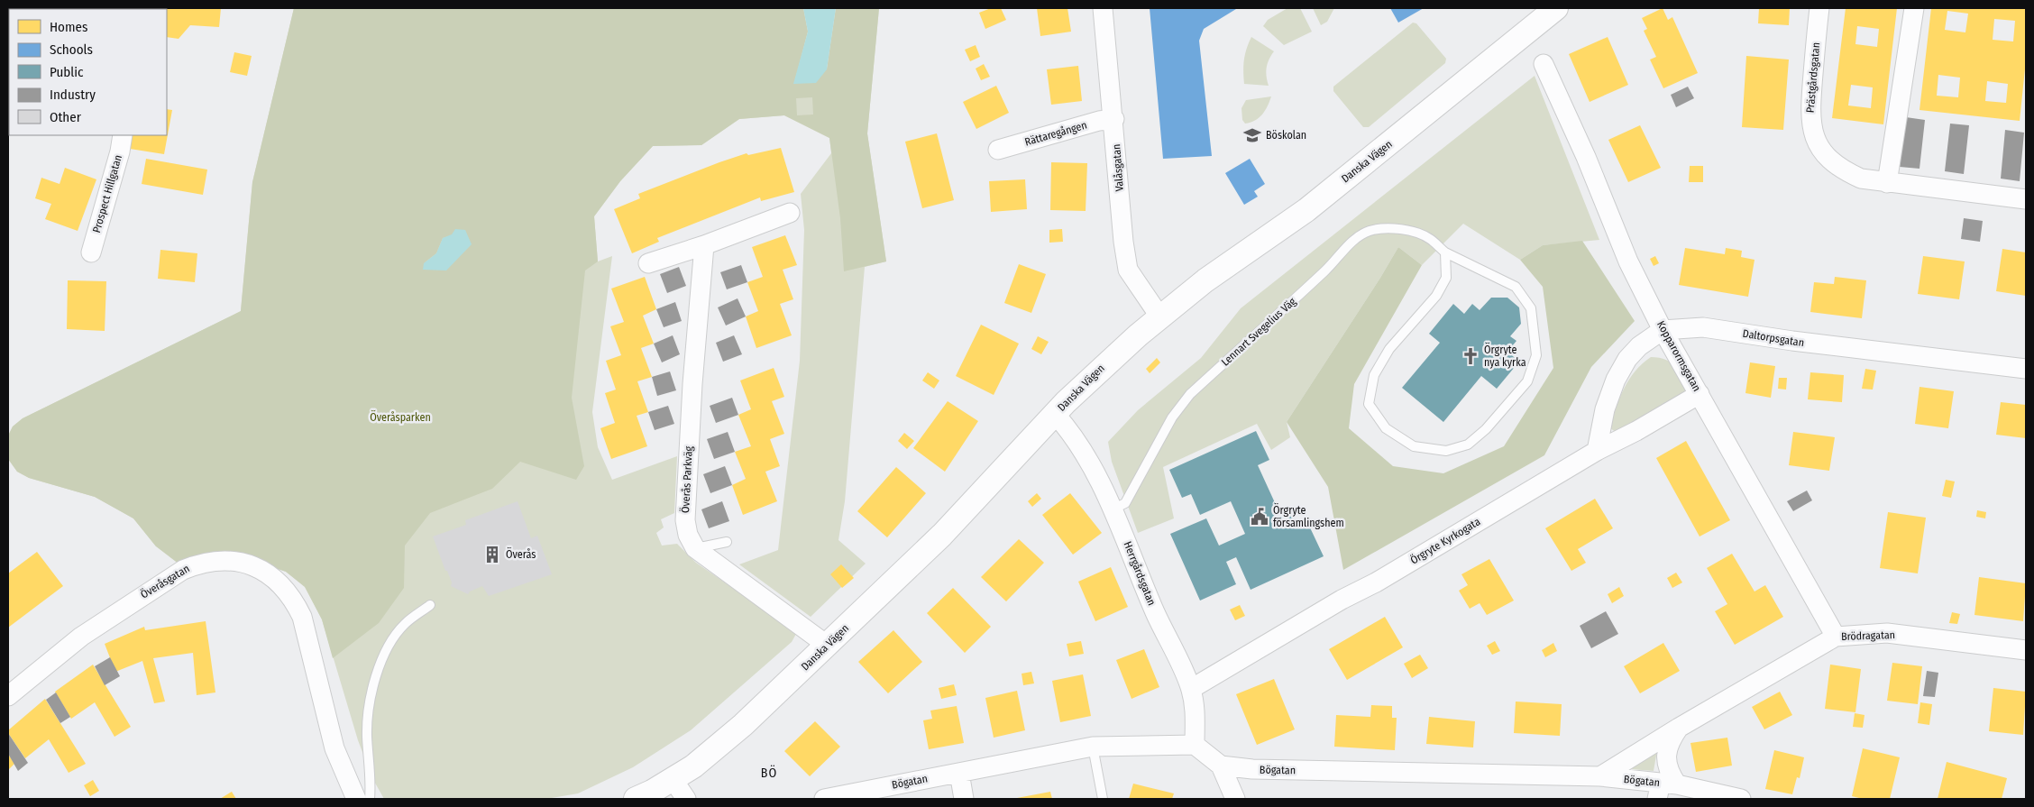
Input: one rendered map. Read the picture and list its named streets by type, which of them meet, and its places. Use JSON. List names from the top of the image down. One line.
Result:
{"streets":{"street":["Prästgårdsgatan","Rättaregången","Danska Vägen","Valåsgatan","Prospect Hillgatan","Daltorpsgatan","Kopparormsgatan","Överås Parkväg","Örgryte Kyrkogata","Herrgårdsgatan","Överåsgatan","Brödragatan","Bögatan"],"lane":["Lennart Svegelius Väg"]},"crossings":[["Rättaregången","Valåsgatan"],["Danska Vägen","Valåsgatan"],["Danska Vägen","Herrgårdsgatan"],["Lennart Svegelius Väg","Herrgårdsgatan"],["Daltorpsgatan","Kopparormsgatan"],["Daltorpsgatan","Örgryte Kyrkogata"],["Kopparormsgatan","Örgryte Kyrkogata"],["Kopparormsgatan","Brödragatan"],["Örgryte Kyrkogata","Herrgårdsgatan"],["Herrgårdsgatan","Bögatan"],["Brödragatan","Bögatan"]],"districts":["BÖ"],"parks":["Överåsparken"],"places":{"school or university":["Böskolan"],"church":["Örgryte nya kyrka"],"public building":["Örgryte församlingshem"],"building":["Överås"]},"legend":["Homes","Schools","Public","Industry","Other"]}
